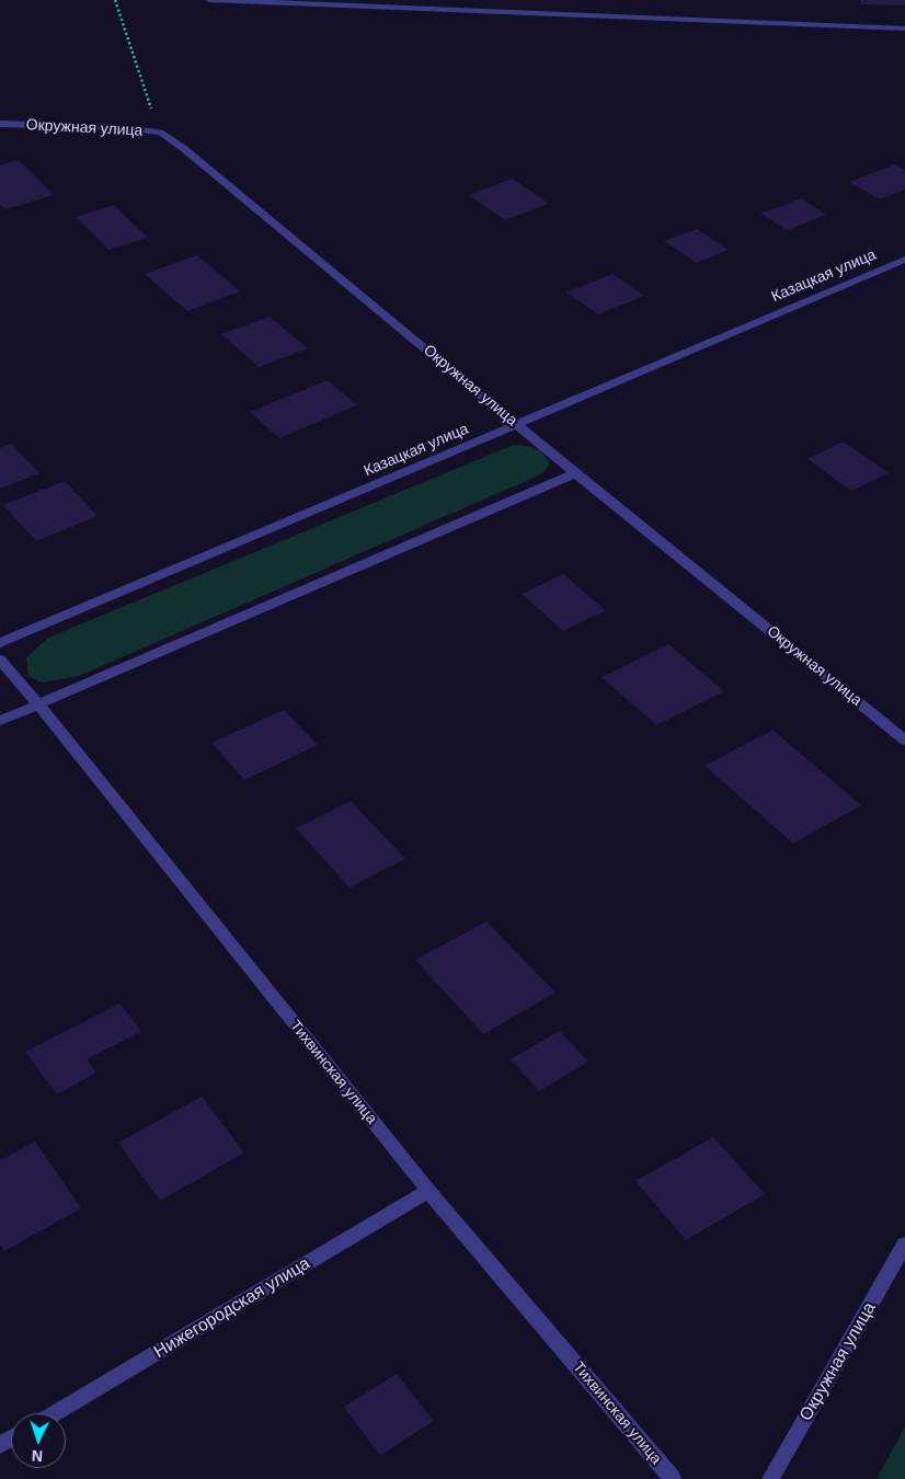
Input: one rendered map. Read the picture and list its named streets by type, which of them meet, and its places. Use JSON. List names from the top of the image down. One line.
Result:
{"streets":{"street":["Окружная улица","Казацкая улица","Тихвинская улица","Нижегородская улица"]},"crossings":[["Окружная улица","Казацкая улица"],["Тихвинская улица","Нижегородская улица"]],"north":"bottom"}
